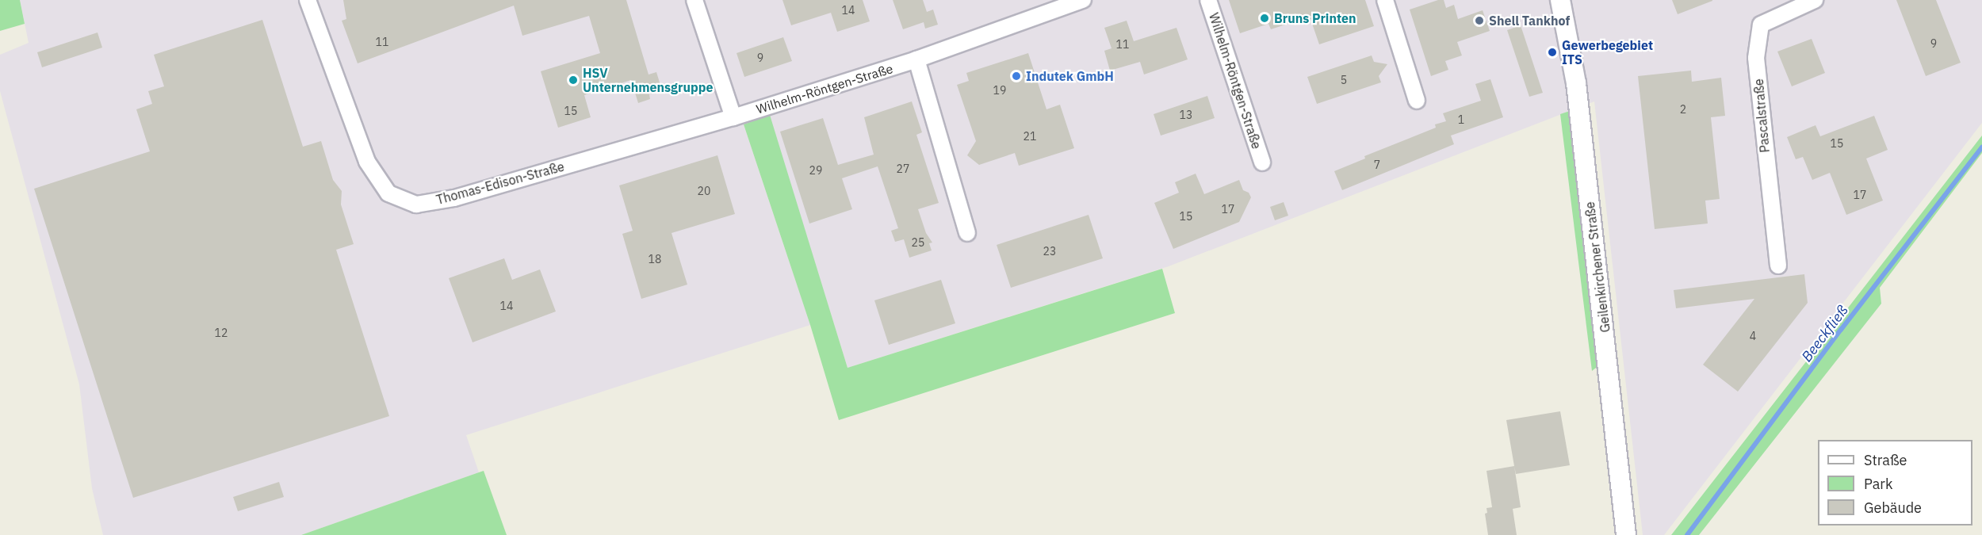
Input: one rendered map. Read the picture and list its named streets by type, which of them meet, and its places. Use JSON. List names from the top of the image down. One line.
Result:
{"streets":{"street":["Wilhelm-Röntgen-Straße","Pascalstraße","Thomas-Edison-Straße","Geilenkirchener Straße"]},"crossings":[["Wilhelm-Röntgen-Straße","Thomas-Edison-Straße"]],"water":["Beeckfließ"],"places":["Bruns Printen","Shell Tankhof","Gewerbegebiet ITS","Indutek GmbH","HSV Unternehmensgruppe"],"house_numbers":["14","11","9","11","9","5","19","2","15","13","1","21","15","7","27","29","20","17","17","15","25","23","18","14","12","4"],"legend":["Straße","Park","Gebäude"]}
